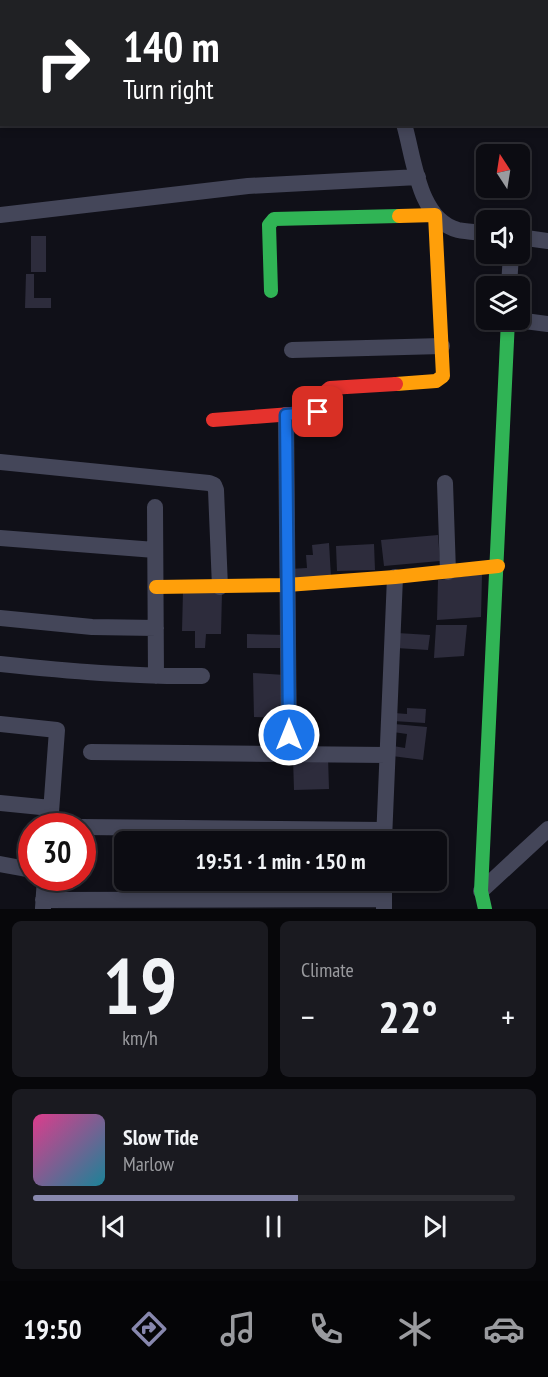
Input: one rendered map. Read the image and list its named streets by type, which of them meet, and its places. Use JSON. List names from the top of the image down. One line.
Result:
{"north":"top","page":{"turn":["140 m","Turn right"],"limit":"30","trip":"19:51 · 1 min · 150 m","tile":[["19","km/h"],"Climate"],"heat":["−","22°","+"],"song":["Slow Tide","Marlow"],"tabs":"19:50"}}
